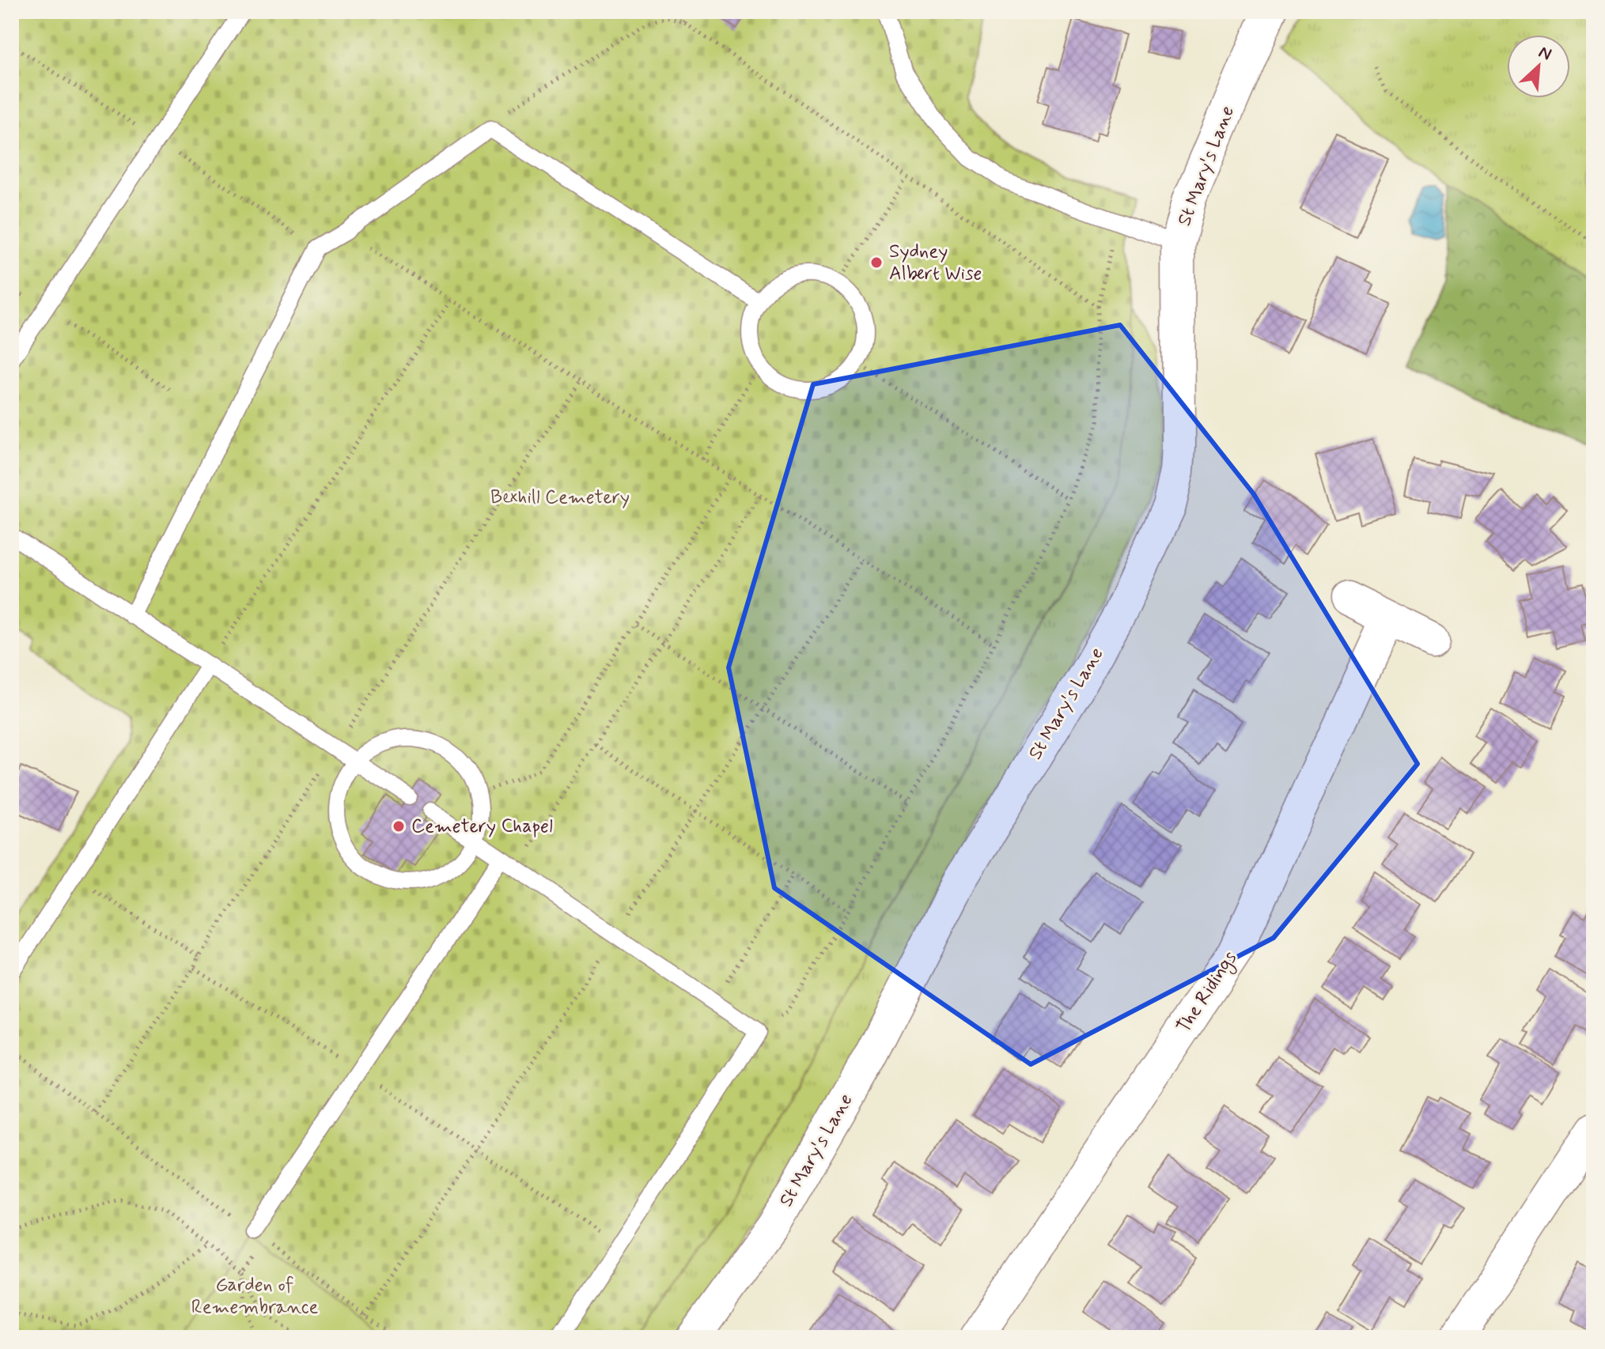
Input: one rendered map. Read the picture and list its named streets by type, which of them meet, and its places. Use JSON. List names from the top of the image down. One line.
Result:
{"streets":{"street":["St Mary's Lane","The Ridings"]},"parks":["Bexhill Cemetery","Garden of Remembrance"],"places":["Sydney Albert Wise","Cemetery Chapel"],"north":"top right"}
